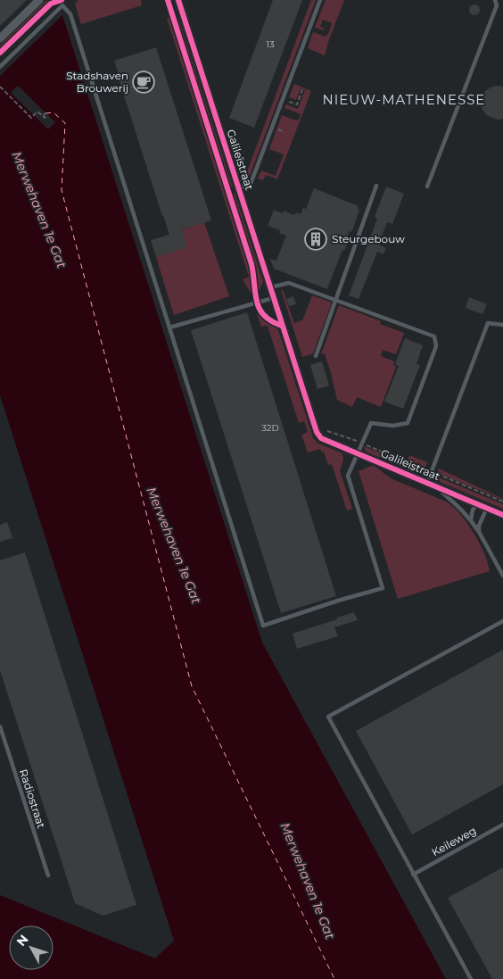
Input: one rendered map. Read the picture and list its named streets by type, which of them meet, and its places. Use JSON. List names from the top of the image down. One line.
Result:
{"streets":{"street":["Galileïstraat"],"lane":["Radiostraat","Keileweg"]},"districts":["NIEUW-MATHENESSE"],"water":["Merwehaven 1e Gat"],"places":{"cafe":["Stadshaven Brouwerij"],"building":["Steurgebouw"]},"house_numbers":["13","32D"],"north":"top left"}
